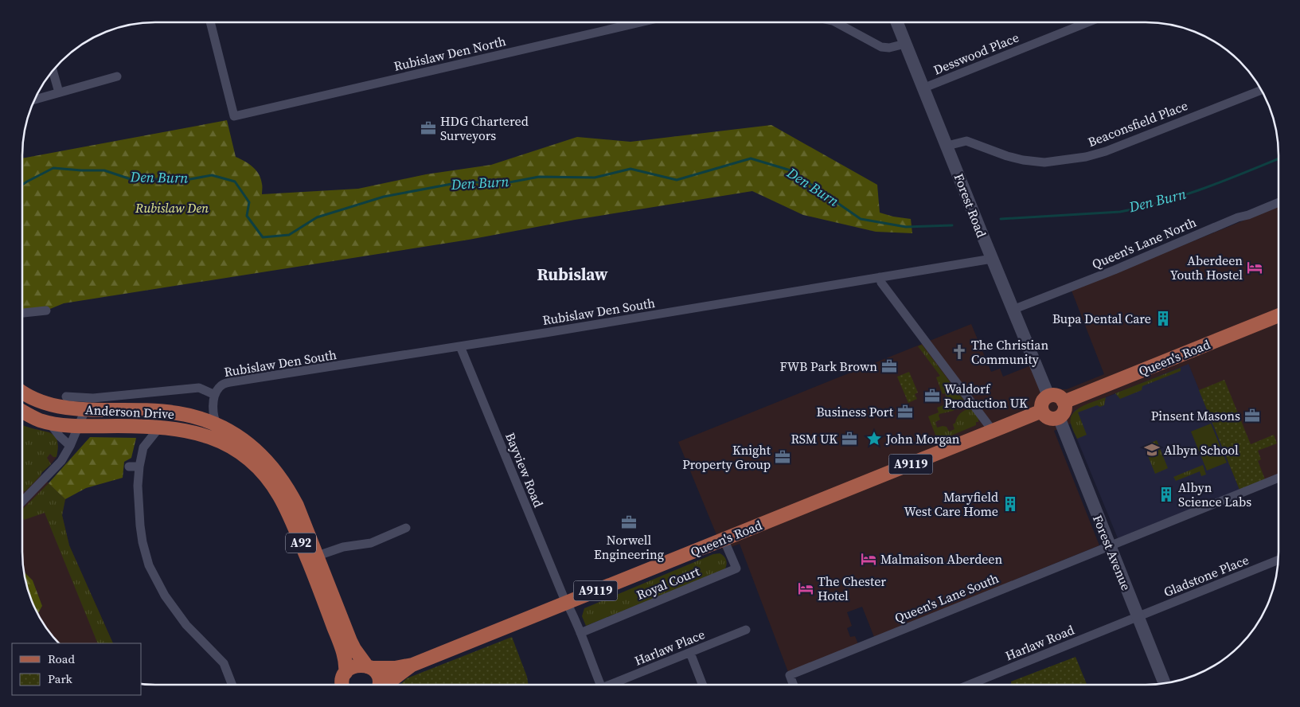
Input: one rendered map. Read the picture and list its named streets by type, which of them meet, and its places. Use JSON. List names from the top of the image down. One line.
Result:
{"streets":{"main road":["Queen's Road","Anderson Drive","A9119","A92"],"street":["Rubislaw Den North","Desswood Place","Beaconsfield Place","Forest Road","Queen's Lane North","Rubislaw Den South","Bayview Road","Forest Avenue","Gladstone Place","Royal Court","Queen's Lane South","Harlaw Road","Harlaw Place"]},"crossings":[["Desswood Place","Forest Road"],["Beaconsfield Place","Forest Road"],["Forest Road","Queen's Lane North"],["Forest Road","Rubislaw Den South"],["Forest Road","Queen's Road"],["Forest Road","Forest Avenue"],["Rubislaw Den South","Anderson Drive"],["Rubislaw Den South","Bayview Road"],["Queen's Road","Anderson Drive"],["Queen's Road","Bayview Road"],["Queen's Road","A92"],["Queen's Road","Forest Avenue"],["Queen's Road","Royal Court"],["Anderson Drive","A92"],["Bayview Road","Royal Court"],["Forest Avenue","Gladstone Place"],["Forest Avenue","Queen's Lane South"],["Forest Avenue","Harlaw Road"],["Gladstone Place","Harlaw Road"]],"districts":["Rubislaw"],"water":["Den Burn"],"parks":["Rubislaw Den"],"places":{"office":["HDG Chartered Surveyors","FWB Park Brown","Waldorf Production UK","Business Port","Pinsent Masons","RSM UK","Knight Property Group","Norwell Engineering"],"hotel":["Aberdeen Youth Hostel","Malmaison Aberdeen","The Chester Hotel"],"building":["Bupa Dental Care","Albyn Science Labs","Maryfield West Care Home"],"church":["The Christian Community"],"place":["John Morgan"],"school or university":["Albyn School"]},"legend":["Road","Park"]}
